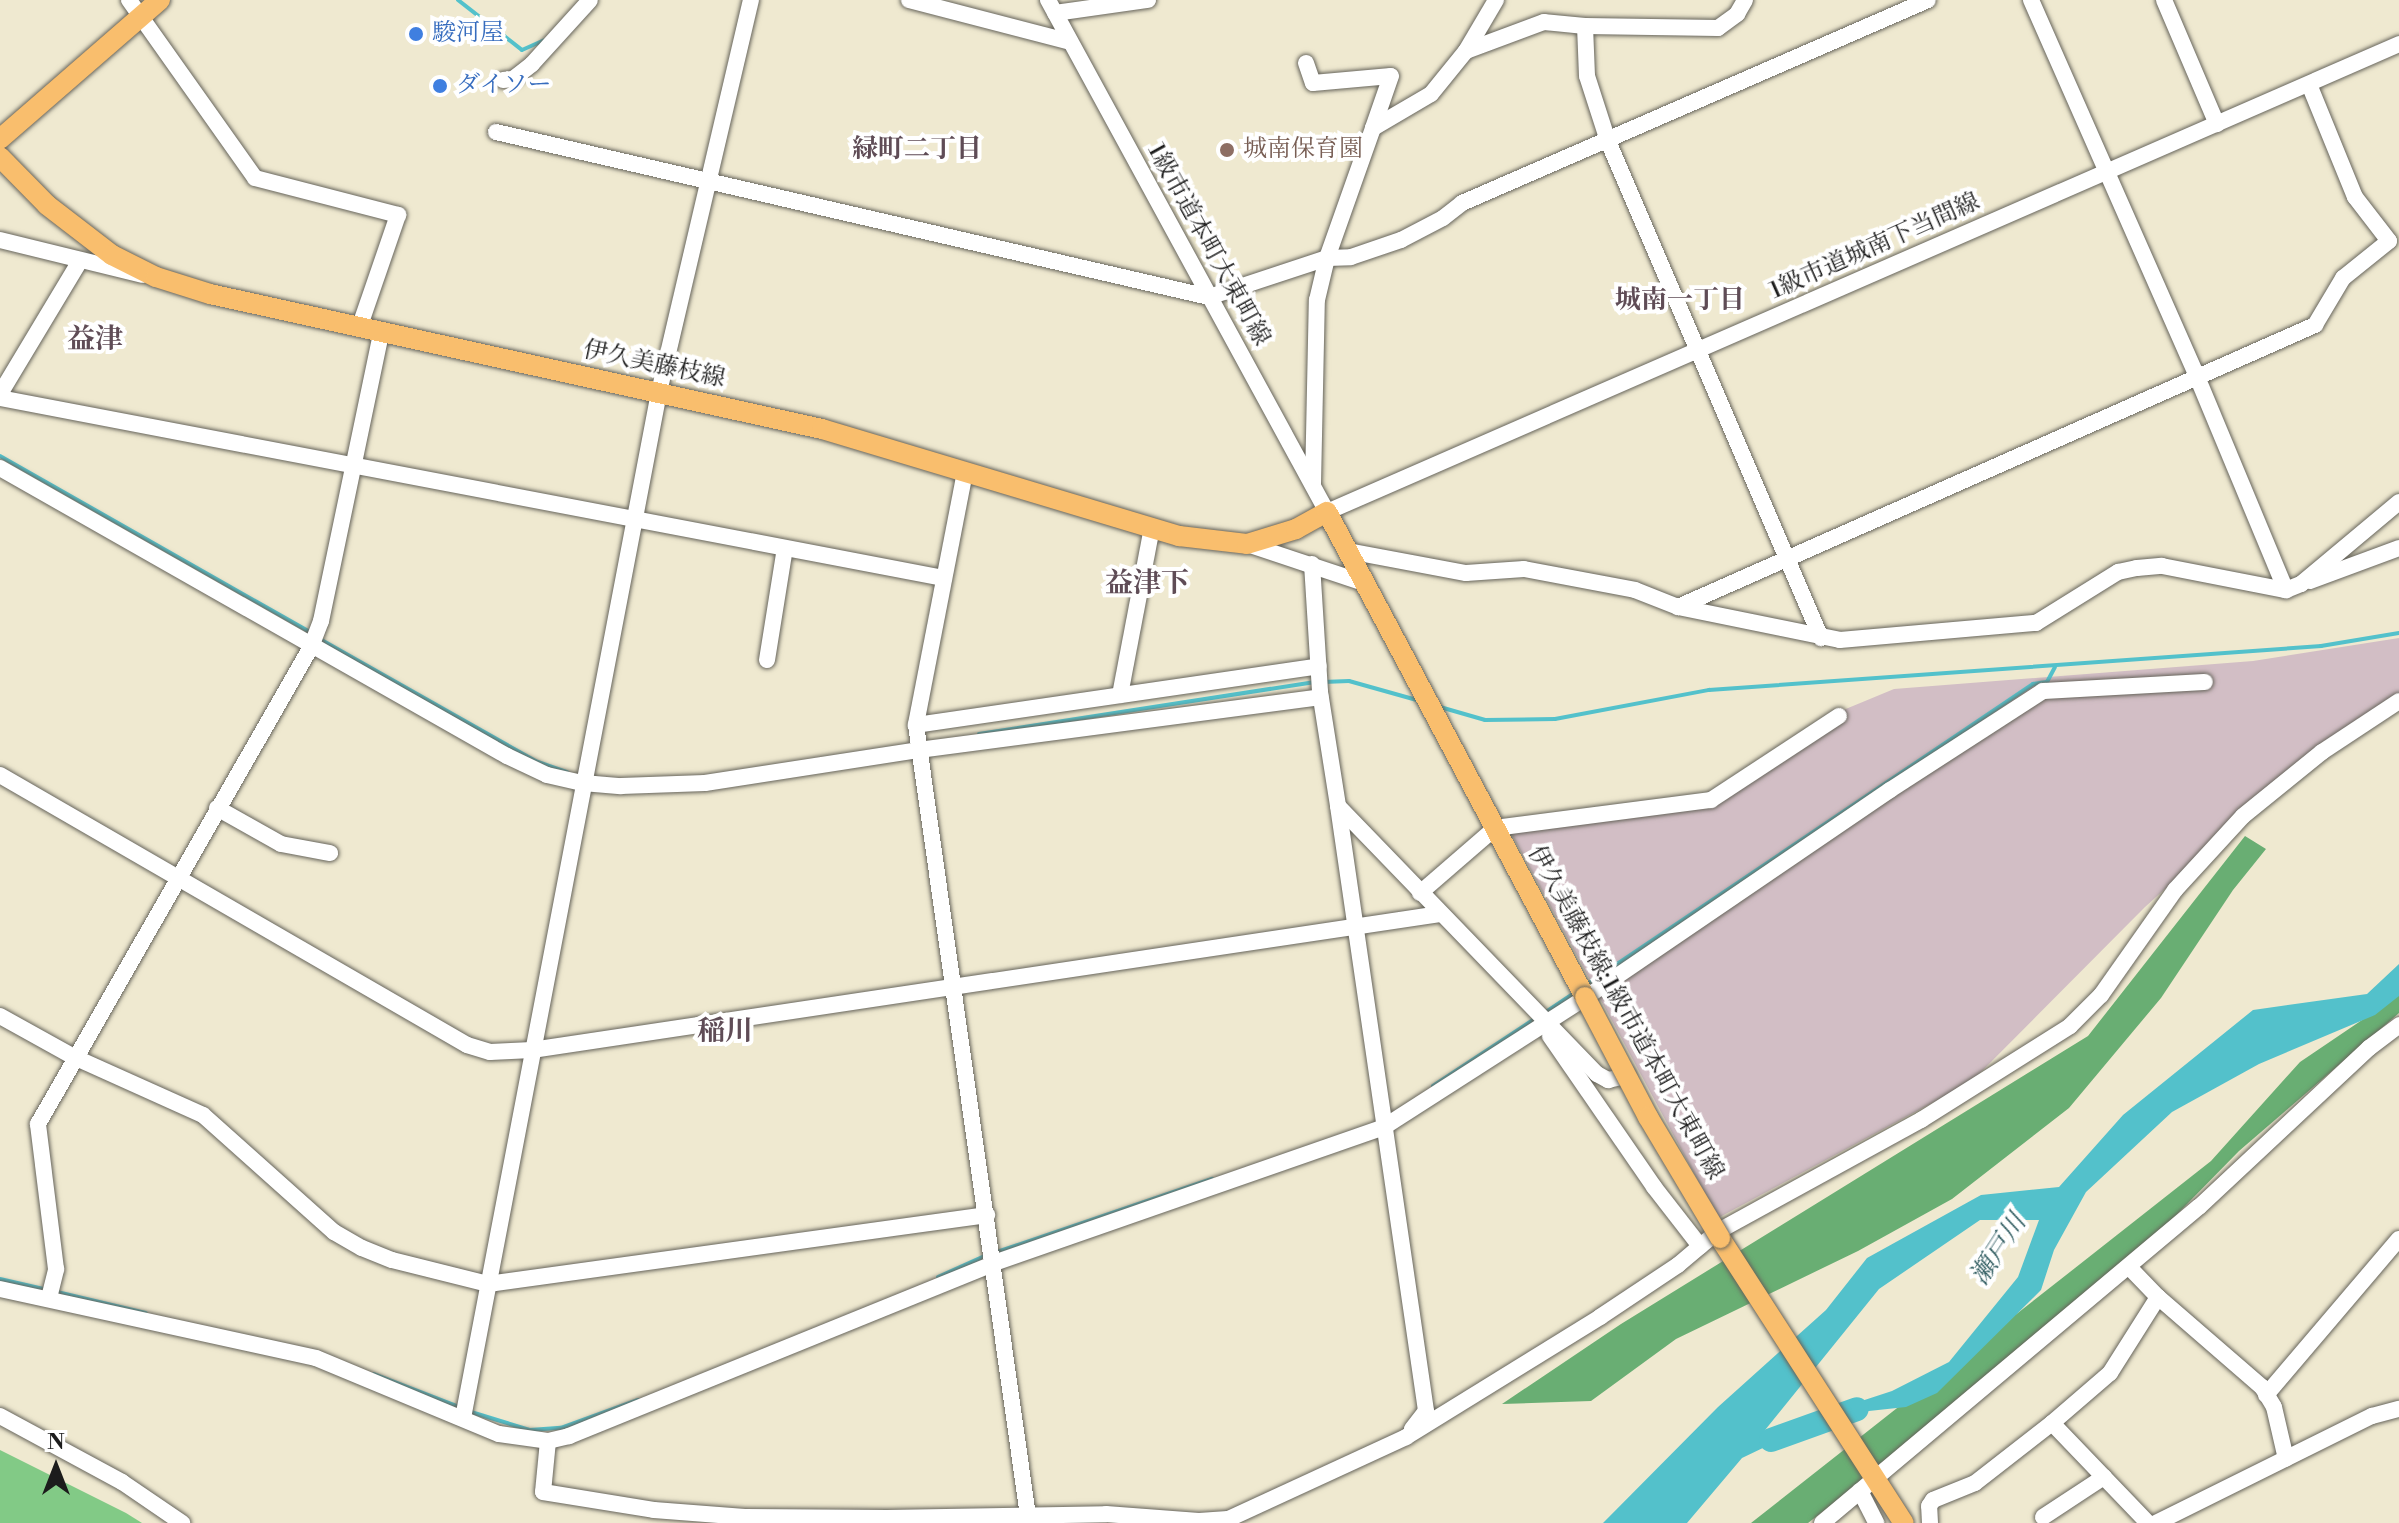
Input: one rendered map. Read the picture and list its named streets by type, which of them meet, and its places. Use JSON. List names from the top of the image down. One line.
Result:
{"streets":{"main road":["伊久美藤枝線","伊久美藤枝線;1級市道本町大東町線"],"street":["1級市道本町大東町線","1級市道城南下当間線"]},"crossings":[["1級市道本町大東町線","1級市道城南下当間線"],["1級市道本町大東町線","伊久美藤枝線"],["1級市道本町大東町線","伊久美藤枝線;1級市道本町大東町線"],["1級市道城南下当間線","伊久美藤枝線"],["1級市道城南下当間線","伊久美藤枝線;1級市道本町大東町線"],["伊久美藤枝線","伊久美藤枝線;1級市道本町大東町線"]],"districts":["緑町二丁目","城南一丁目","益津","益津下","稲川"],"water":["瀬戸川"],"places":["駿河屋","ダイソー","城南保育園"],"north":"top"}
